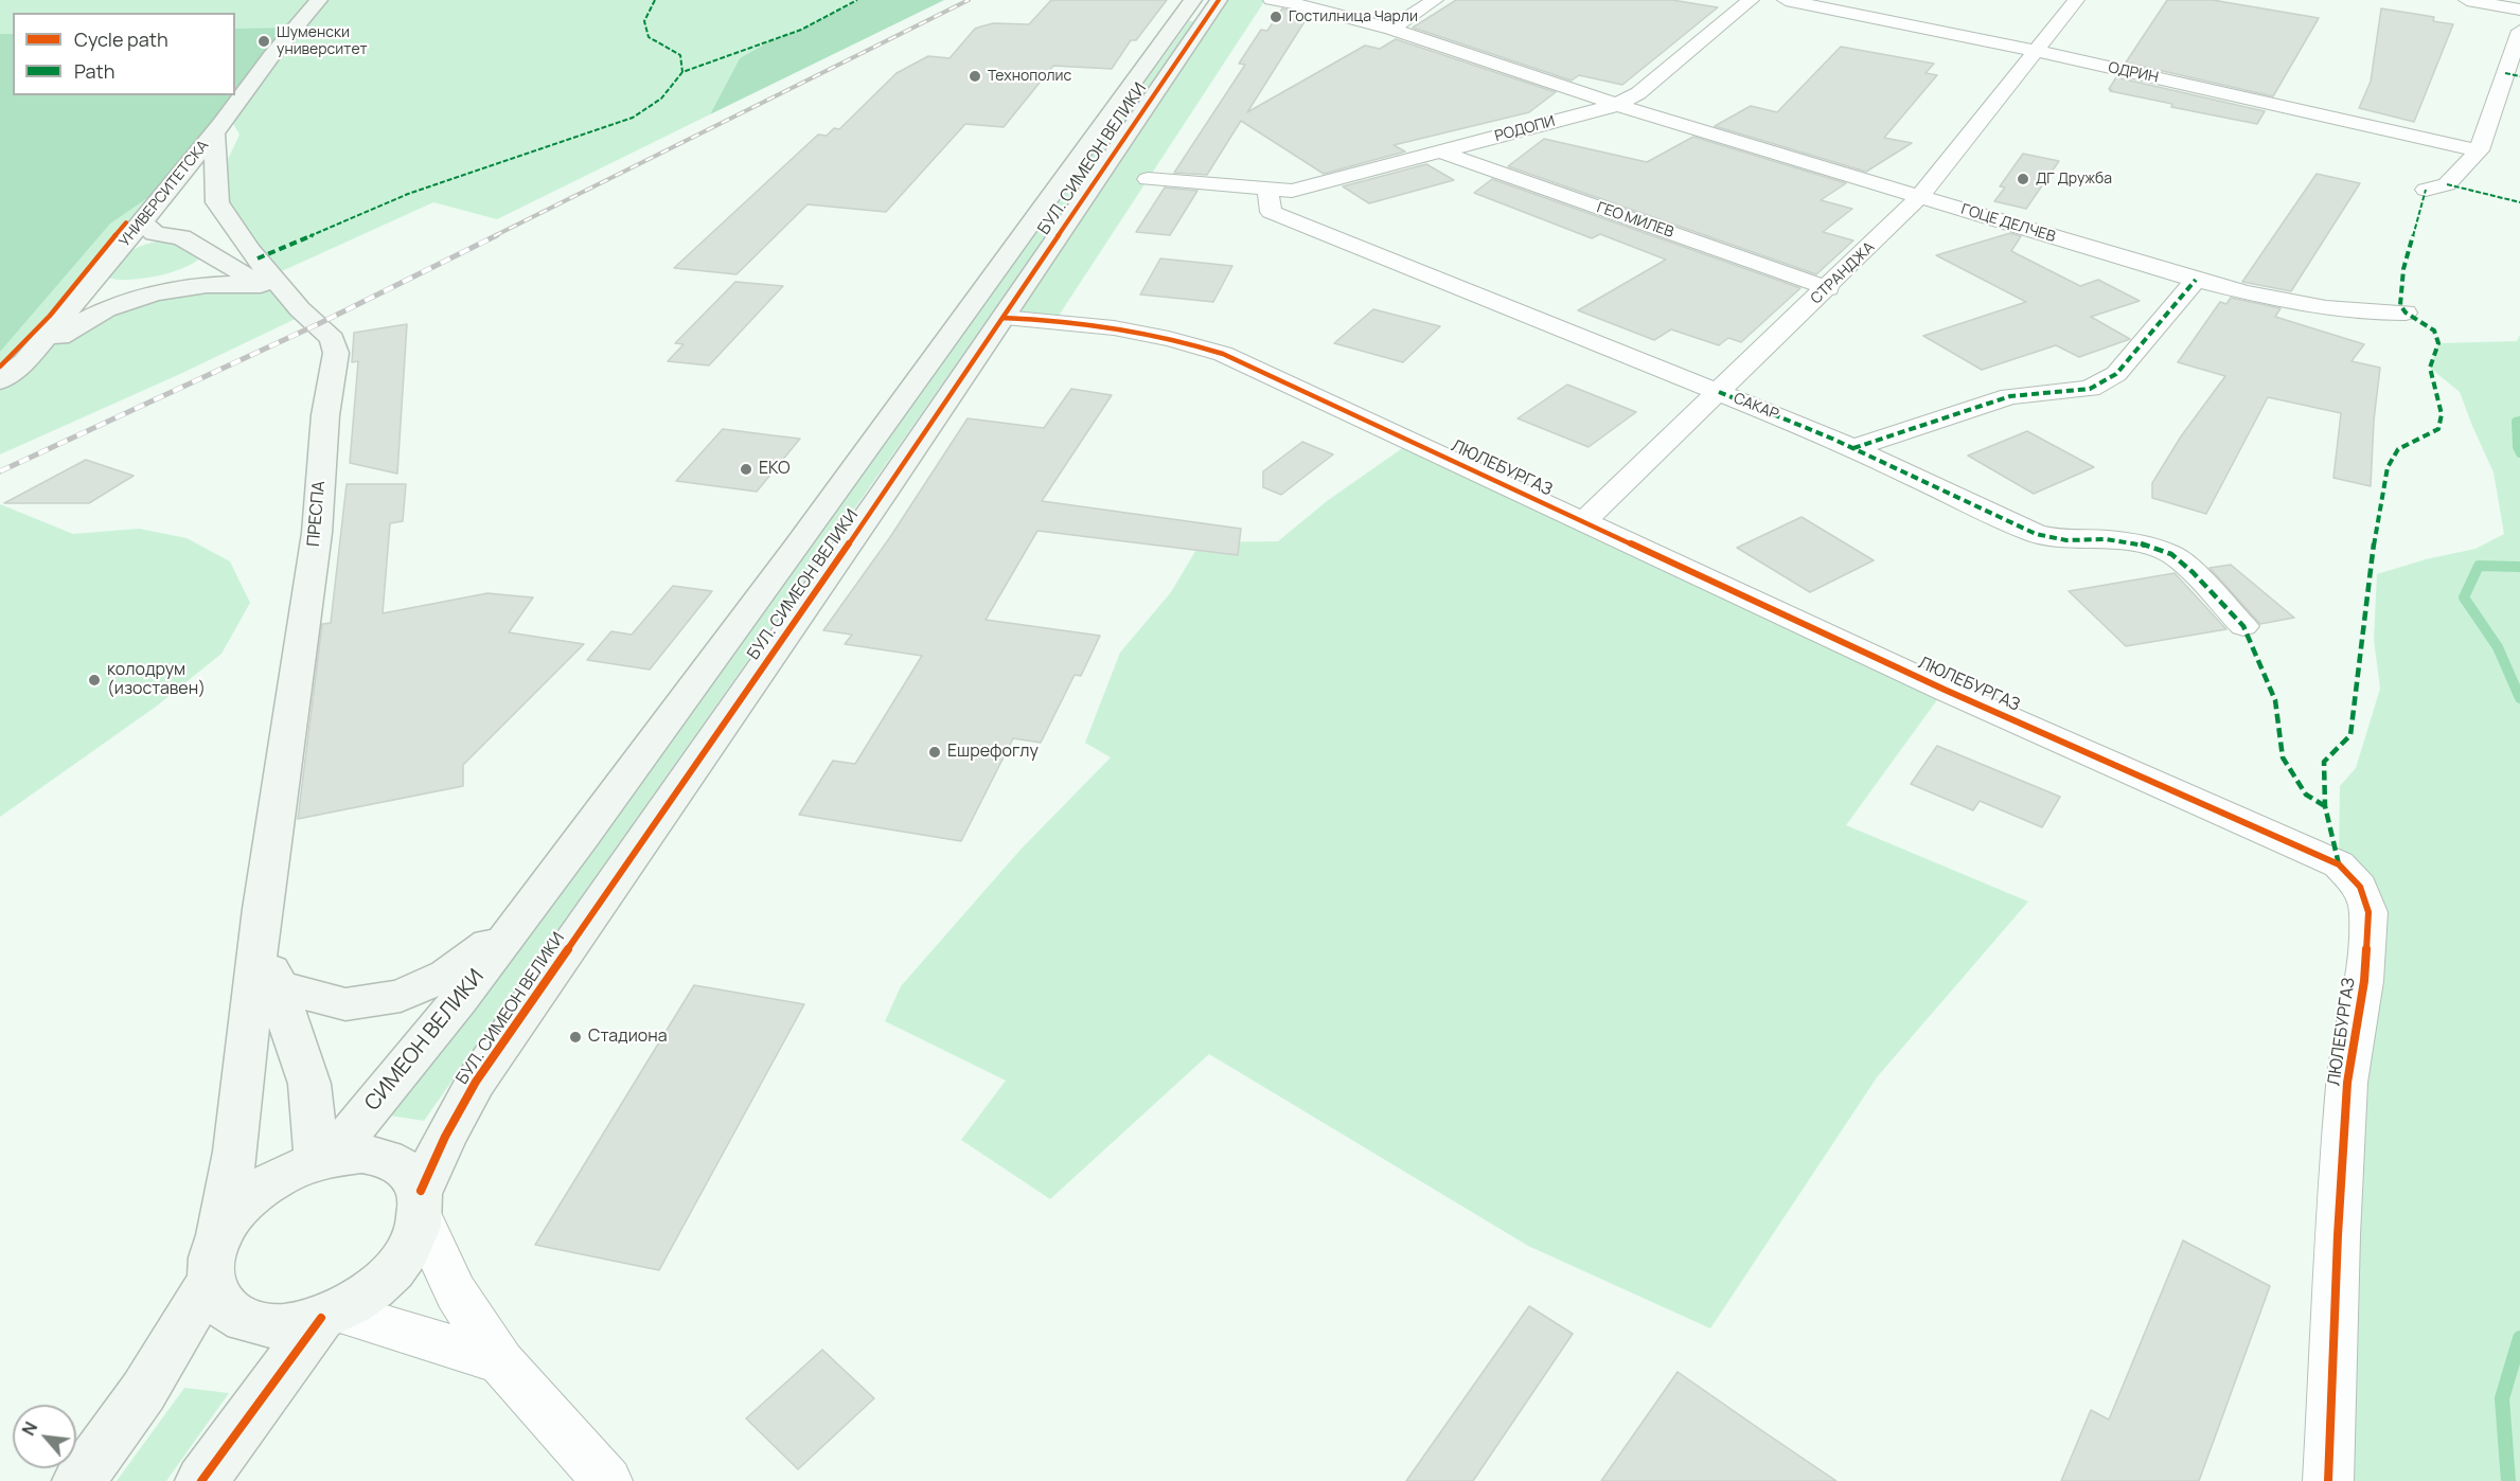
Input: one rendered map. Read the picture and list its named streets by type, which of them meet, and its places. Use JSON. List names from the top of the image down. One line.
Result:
{"streets":{"main road":["БУЛ. СИМЕОН ВЕЛИКИ","УНИВЕРСИТЕТСКА","ПРЕСПА","СИМЕОН ВЕЛИКИ"],"street":["ОДРИН","РОДОПИ","ГЕО МИЛЕВ","ГОЦЕ ДЕЛЧЕВ","СТРАНДЖА","САКАР","ЛЮЛЕБУРГАЗ"]},"crossings":[["ОДРИН","СТРАНДЖА"],["РОДОПИ","ГЕО МИЛЕВ"],["РОДОПИ","ГОЦЕ ДЕЛЧЕВ"],["РОДОПИ","САКАР"],["БУЛ. СИМЕОН ВЕЛИКИ","ЛЮЛЕБУРГАЗ"],["БУЛ. СИМЕОН ВЕЛИКИ","ПРЕСПА"],["БУЛ. СИМЕОН ВЕЛИКИ","СИМЕОН ВЕЛИКИ"],["УНИВЕРСИТЕТСКА","ПРЕСПА"],["ГЕО МИЛЕВ","СТРАНДЖА"],["ГОЦЕ ДЕЛЧЕВ","СТРАНДЖА"],["СТРАНДЖА","САКАР"],["СТРАНДЖА","ЛЮЛЕБУРГАЗ"],["ПРЕСПА","СИМЕОН ВЕЛИКИ"]],"places":["Гостилница Чарли","Шуменски университет","Технополис","ДГ Дружба","EKO","колодрум (изоставен)","Ешрефоглу","Стадиона"],"legend":["Cycle path","Path"],"north":"top left"}
